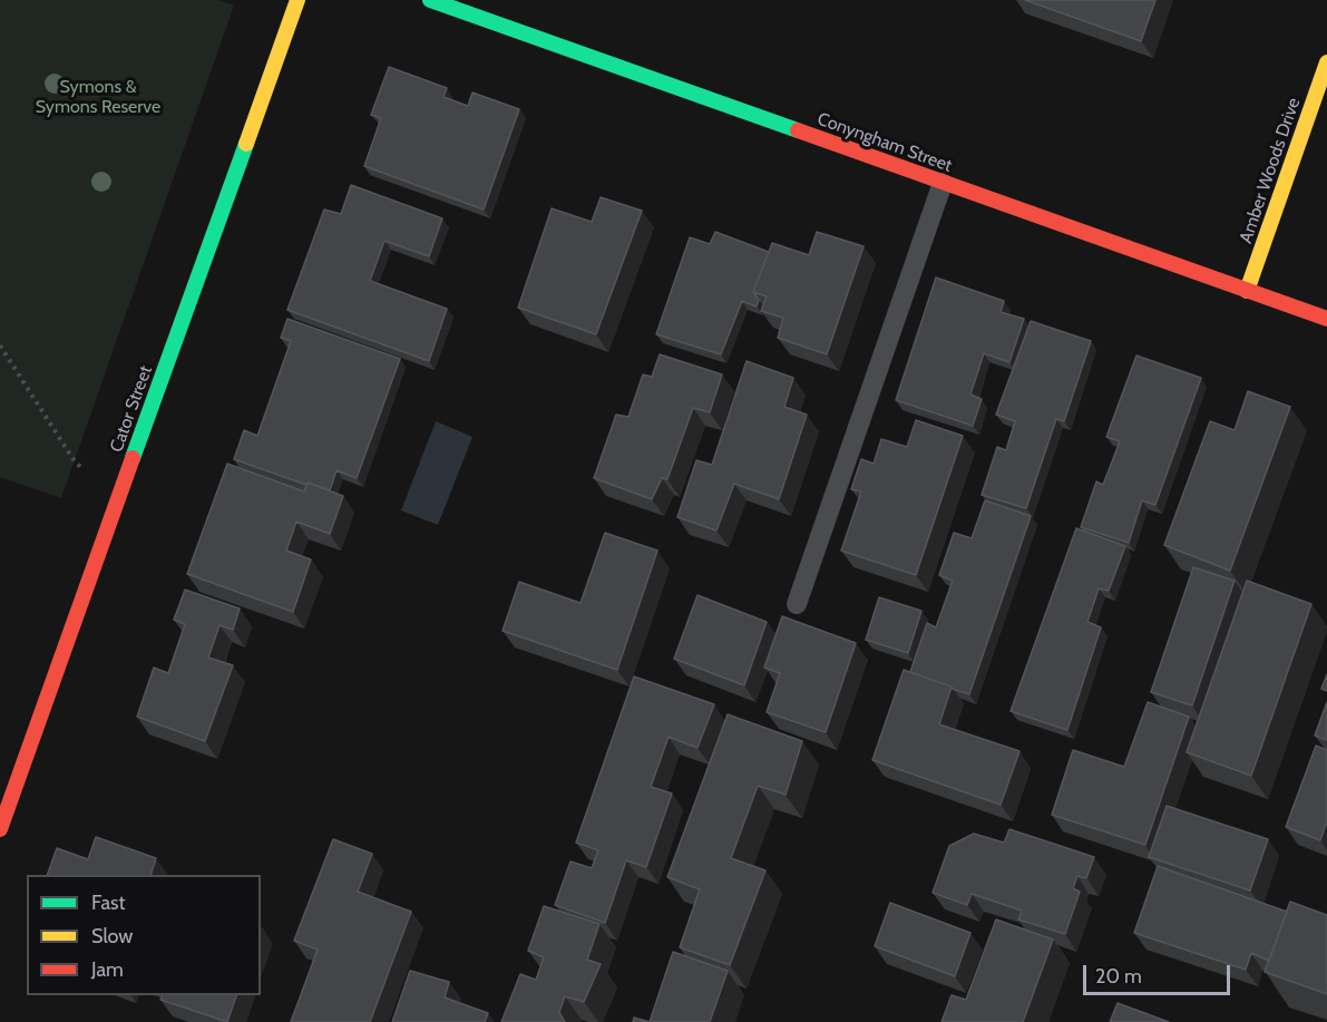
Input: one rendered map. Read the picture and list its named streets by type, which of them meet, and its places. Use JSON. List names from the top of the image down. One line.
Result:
{"streets":{"street":["Conyngham Street","Amber Woods Drive","Cator Street"]},"crossings":[["Conyngham Street","Amber Woods Drive"]],"parks":["Symons & Symons Reserve"],"legend":["Fast","Slow","Jam"],"scale_bar":"20 m"}
